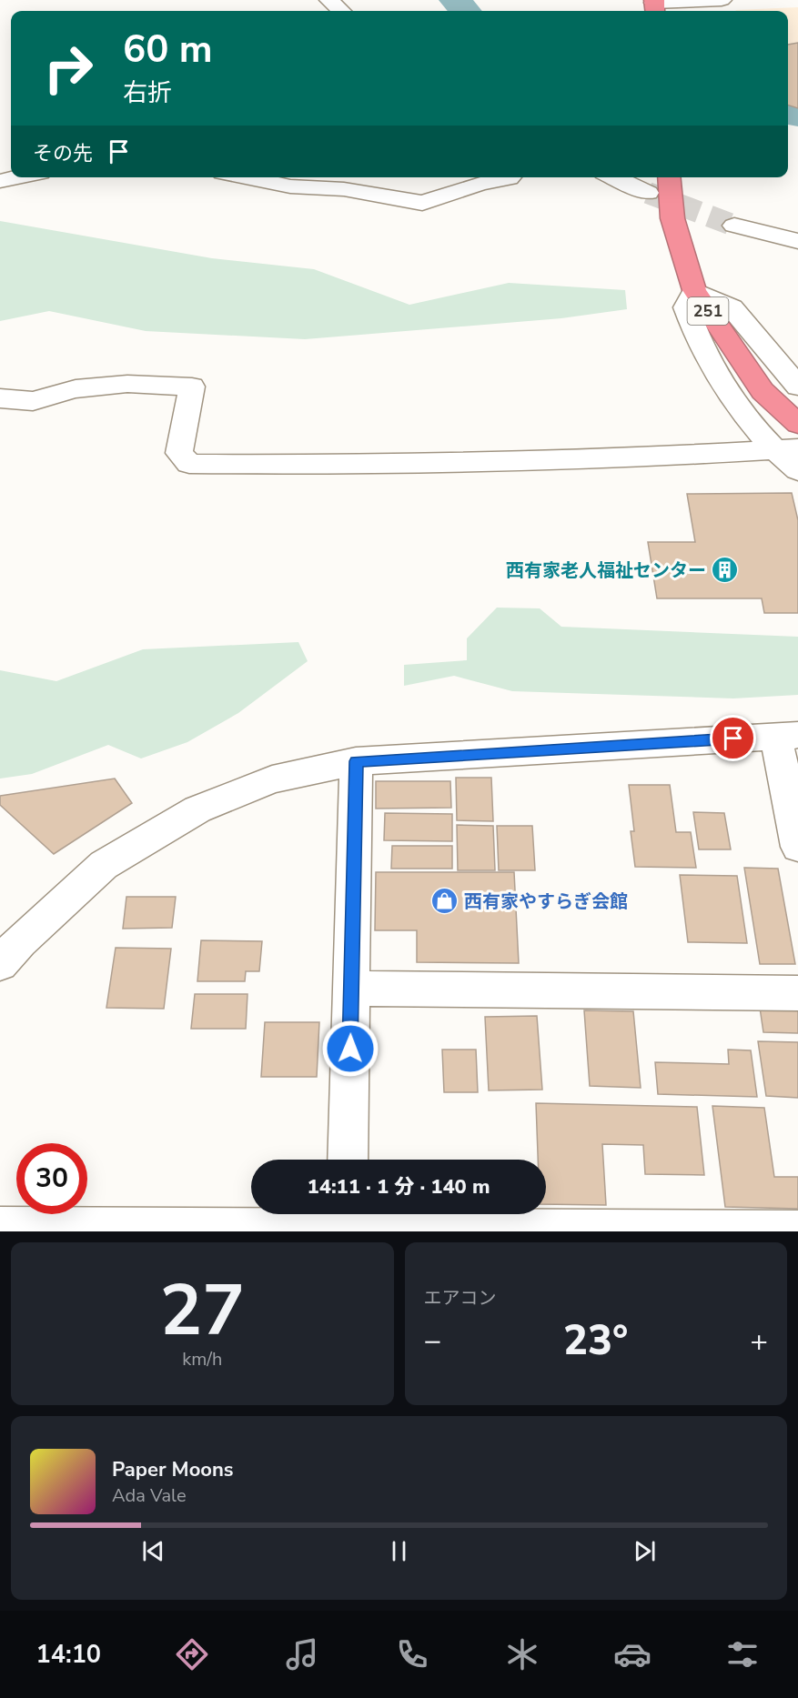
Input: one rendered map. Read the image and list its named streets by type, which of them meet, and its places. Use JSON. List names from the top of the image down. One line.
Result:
{"streets":{"highway":["251"]},"places":{"building":["西有家老人福祉センター"],"shop":["西有家やすらぎ会館"]},"page":{"turn":["60 m","右折"],"then":"その先","limit":"30","trip":"14:11 · 1 分 · 140 m","tile":[["27","km/h"],"エアコン"],"heat":["−","23°","+"],"song":["Paper Moons","Ada Vale"],"tabs":"14:10"}}
